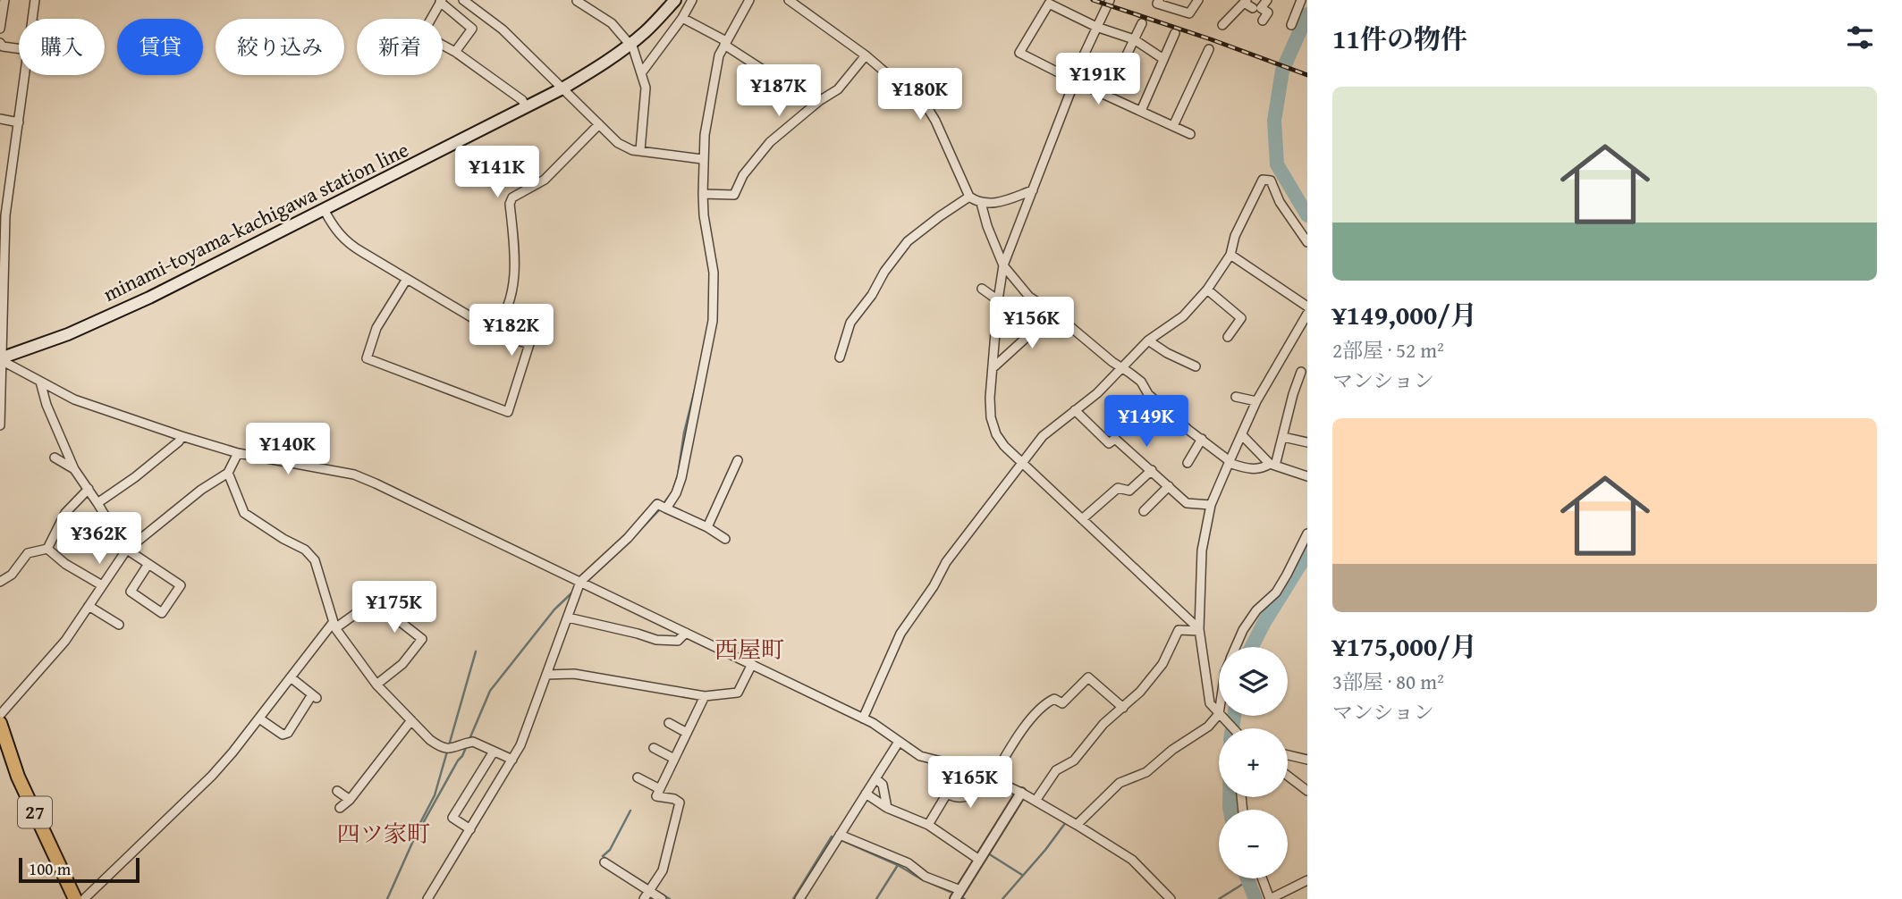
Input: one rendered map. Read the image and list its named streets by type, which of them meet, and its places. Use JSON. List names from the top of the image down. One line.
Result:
{"streets":{"main road":["minami-toyama-kachigawa station line","27"]},"districts":["西屋町","四ツ家町"],"scale_bar":"100 m","page":{"heading":"11件の物件","chip":["購入","賃貸","絞り込み","新着"],"price":["¥191K","¥187K","¥180K","¥141K","¥156K","¥182K","¥149K","¥140K","¥362K","¥175K","¥165K"],"list":[{"name":"¥149,000/月","note":"2部屋 · 52 m² · マンション"},{"name":"¥175,000/月","note":"3部屋 · 80 m² · マンション"}],"map_buttons":["+","−"],"scale":"100 m"}}
